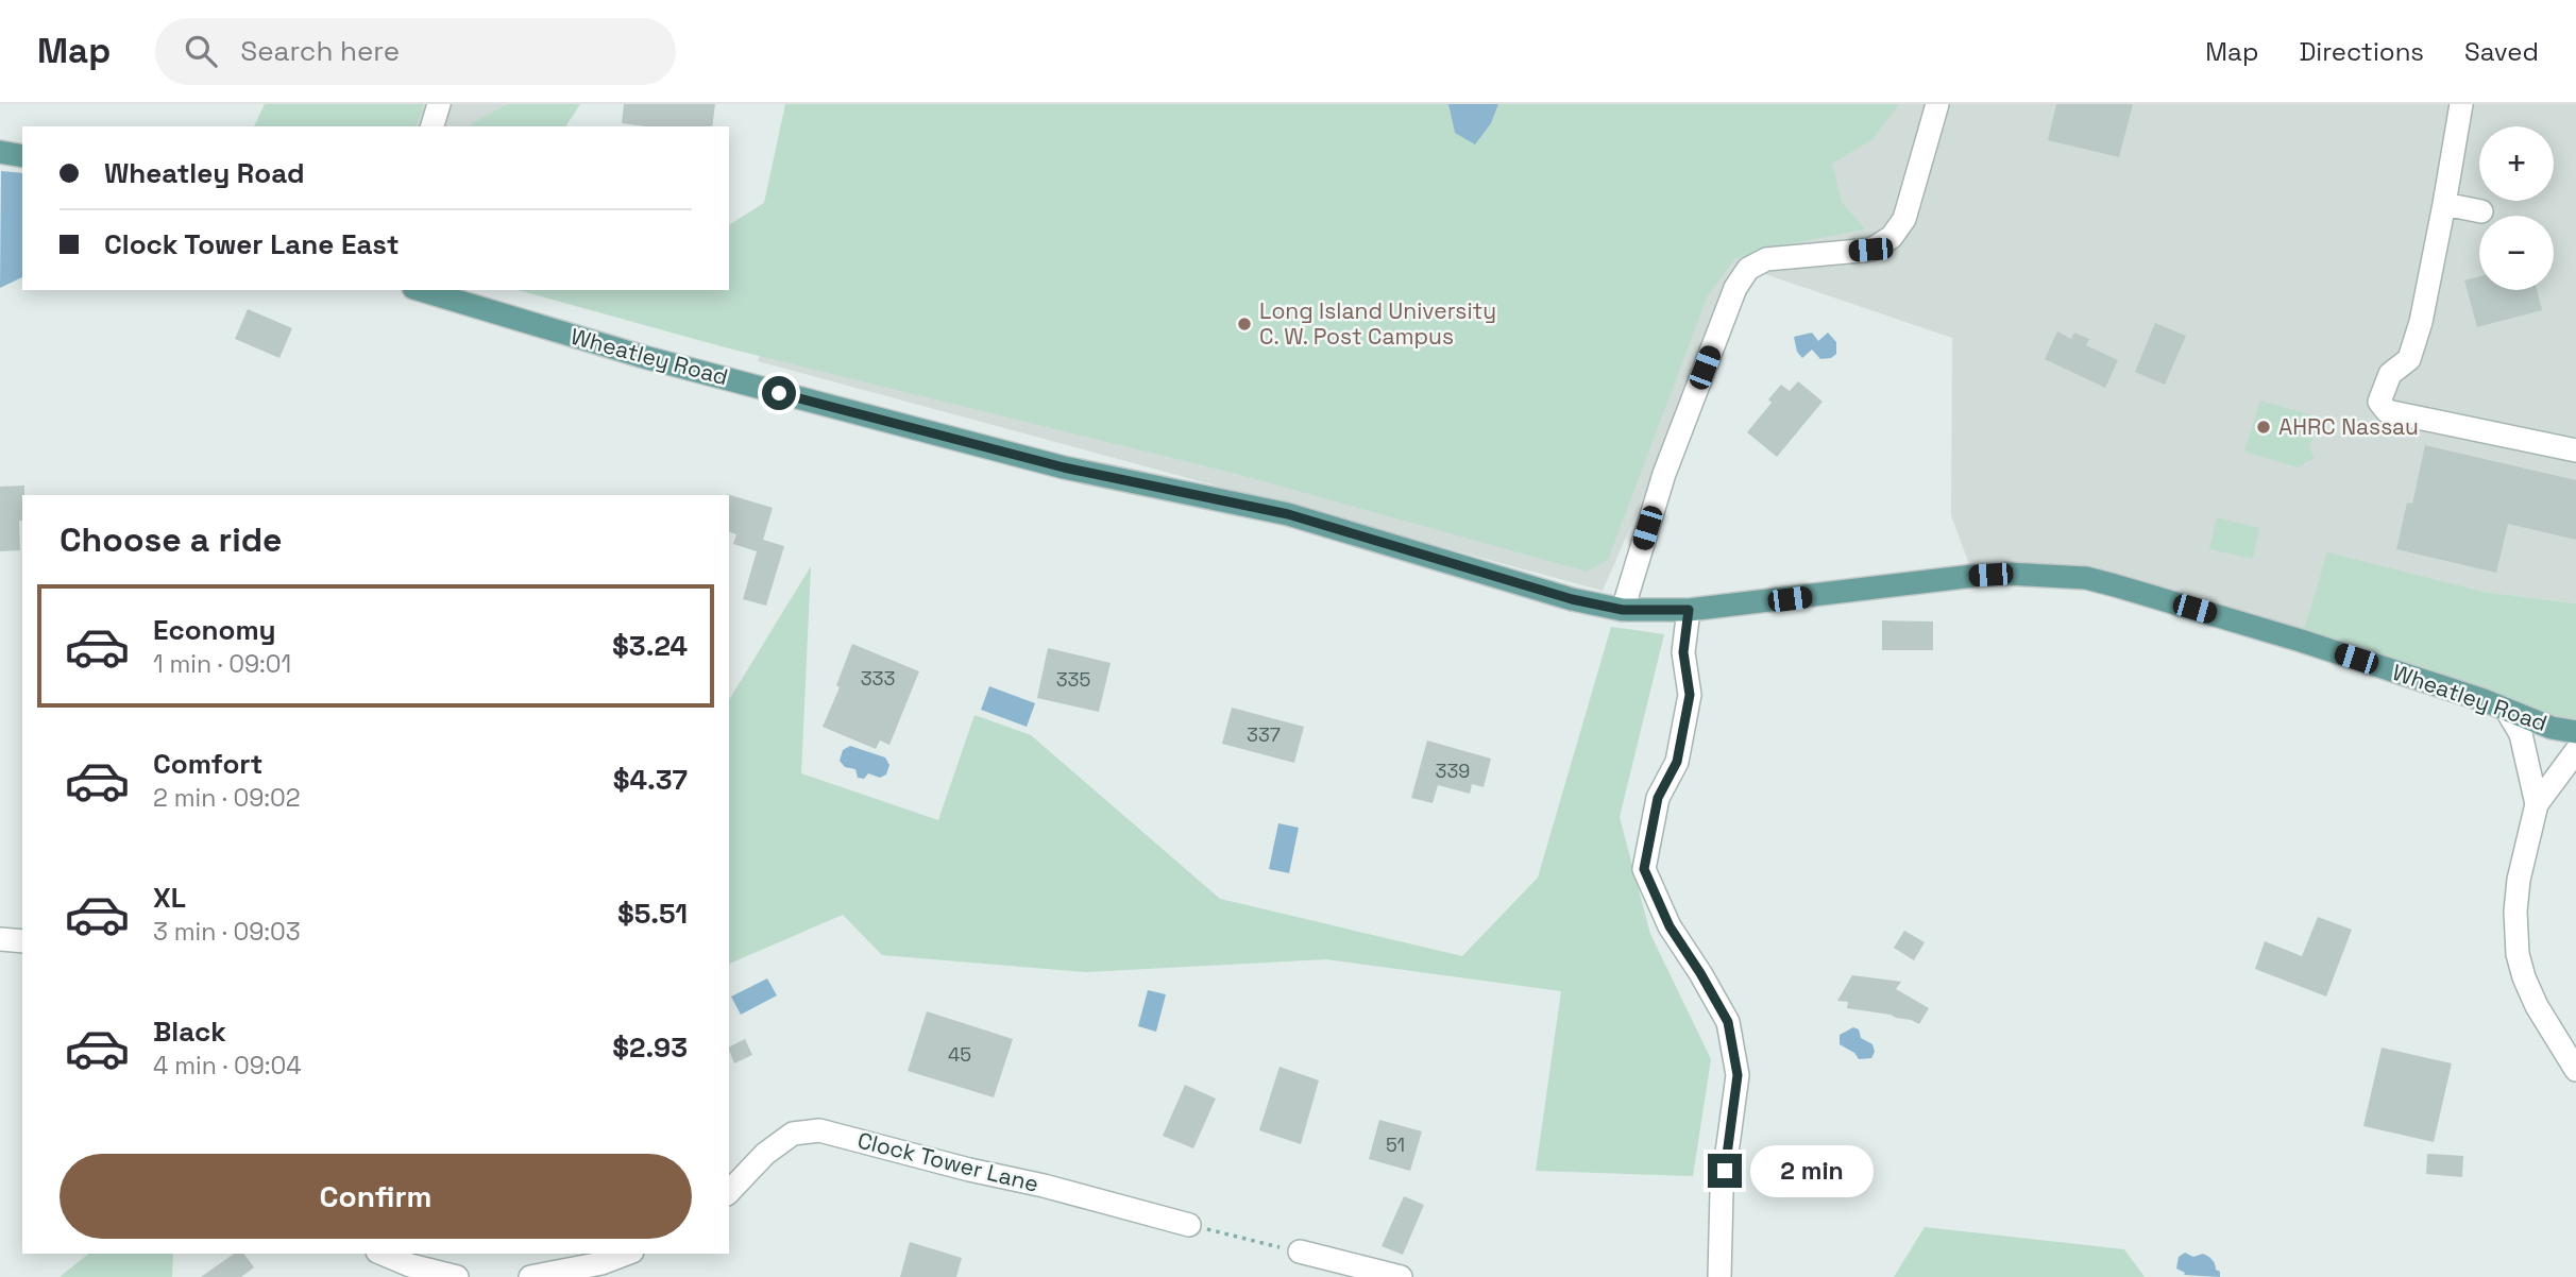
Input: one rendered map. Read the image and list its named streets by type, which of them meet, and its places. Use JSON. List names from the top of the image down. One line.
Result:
{"streets":{"main road":["Wheatley Road"],"street":["Clock Tower Lane"]},"places":["Long Island University C. W. Post Campus","AHRC Nassau"],"house_numbers":["333","335","337","339","45","51"],"page":{"header":"Map","search":"Search here","nav":["Map","Directions","Saved"],"map_buttons":["+","−"],"banner":["Wheatley Road","Clock Tower Lane East"],"heading":"Choose a ride","list":[{"name":"Economy","note":"1 min · 09:01","value":"$3.24"},{"name":"Comfort","note":"2 min · 09:02","value":"$4.37"},{"name":"XL","note":"3 min · 09:03","value":"$5.51"},{"name":"Black","note":"4 min · 09:04","value":"$2.93"}],"buttons":"Confirm","bubble":"2 min"}}
